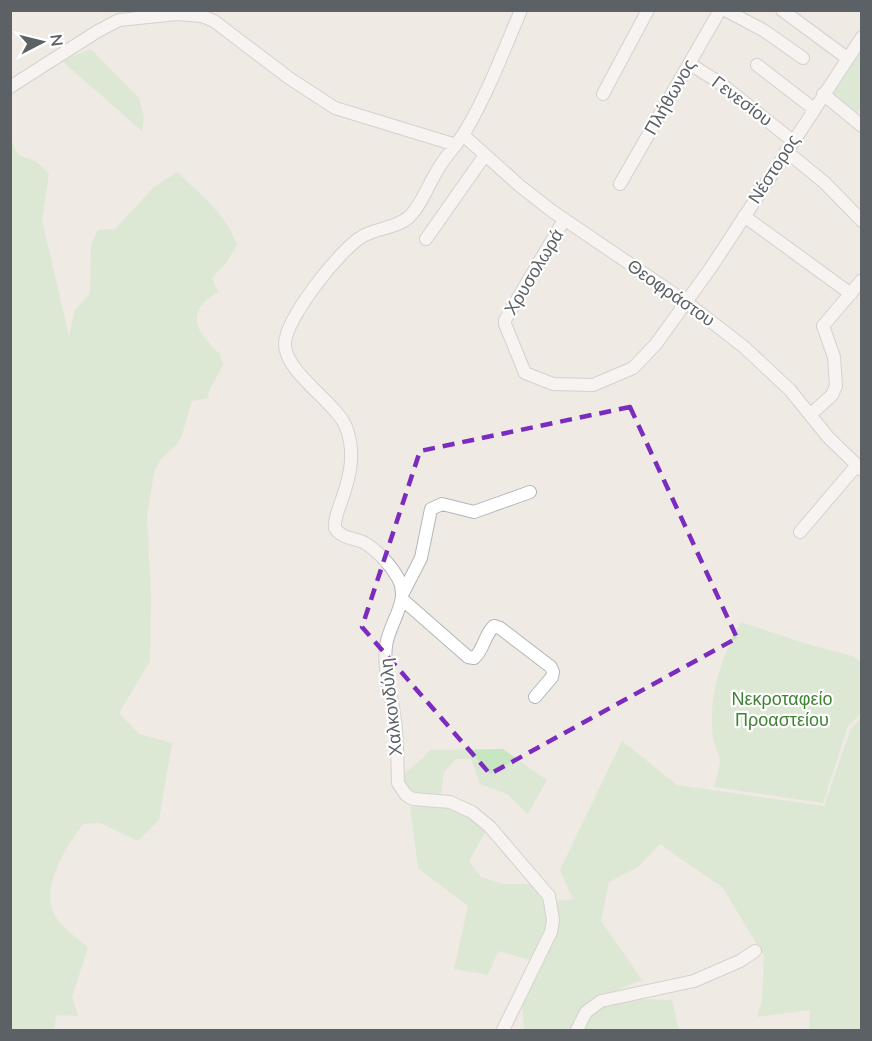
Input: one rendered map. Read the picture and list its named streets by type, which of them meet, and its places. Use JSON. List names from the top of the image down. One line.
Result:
{"streets":{"street":["Πλήθωνος","Γενεσίου","Νέστορος","Χρυσολωρά","Θεοφράστου","Χαλκονδύλη"]},"crossings":[["Πλήθωνος","Γενεσίου"],["Γενεσίου","Νέστορος"],["Νέστορος","Χρυσολωρά"],["Νέστορος","Θεοφράστου"],["Χρυσολωρά","Θεοφράστου"]],"parks":["Νεκροταφείο Προαστείου"],"north":"right"}
